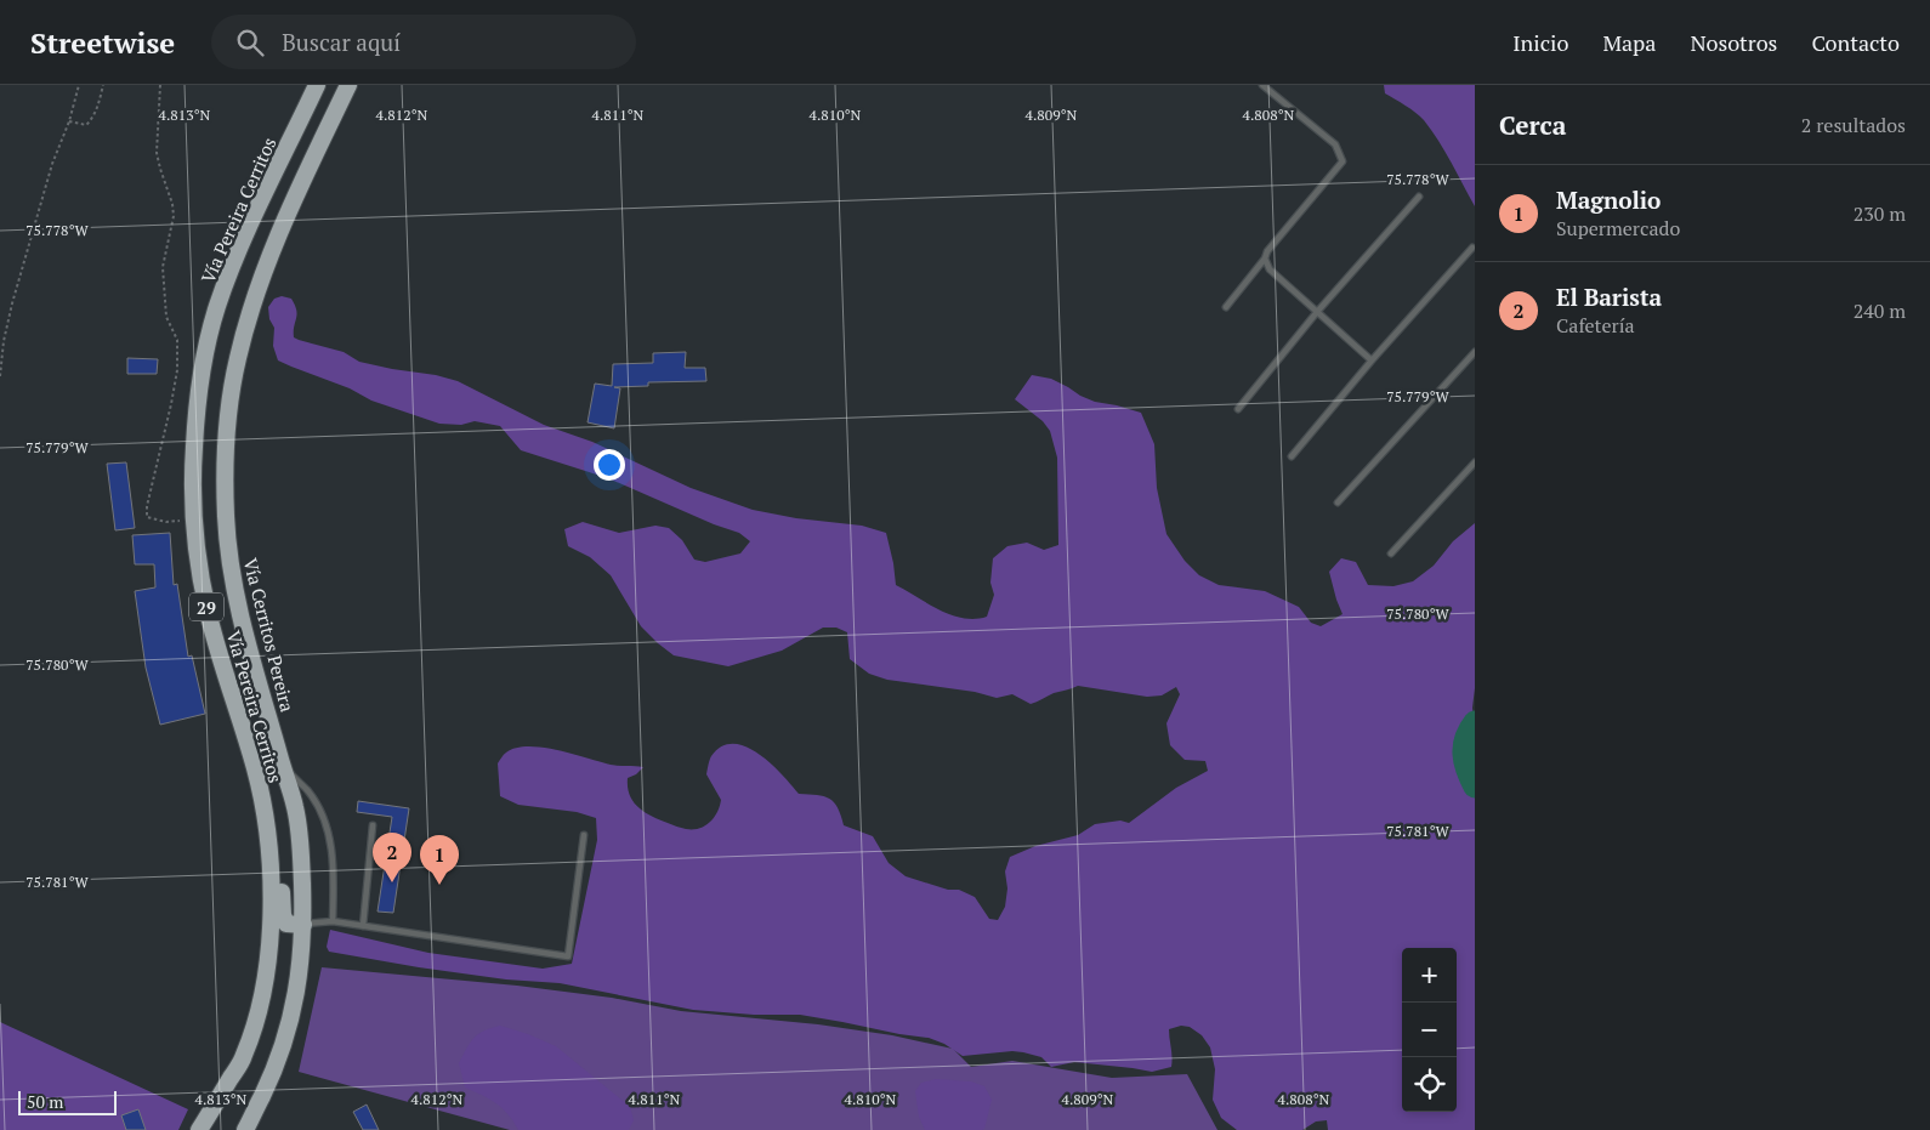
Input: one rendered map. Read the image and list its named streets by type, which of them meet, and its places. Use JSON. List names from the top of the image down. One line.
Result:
{"streets":{"highway":["Vía Pereira Cerritos","29","Vía Cerritos Pereira"]},"scale_bar":"50 m","page":{"header":"Streetwise","search":"Buscar aquí","nav":["Inicio","Mapa","Nosotros","Contacto"],"heading":["Cerca","2 resultados"],"list":[{"mark":"1","name":"Magnolio","note":"Supermercado","value":"230 m"},{"mark":"2","name":"El Barista","note":"Cafetería","value":"240 m"}],"pins":["2","1"],"map_buttons":["+","−"],"scale":"50 m"},"coordinates":["4.813°N","4.812°N","4.811°N","4.810°N","4.809°N","4.808°N","75.778°W","75.779°W","75.780°W","75.781°W"]}
